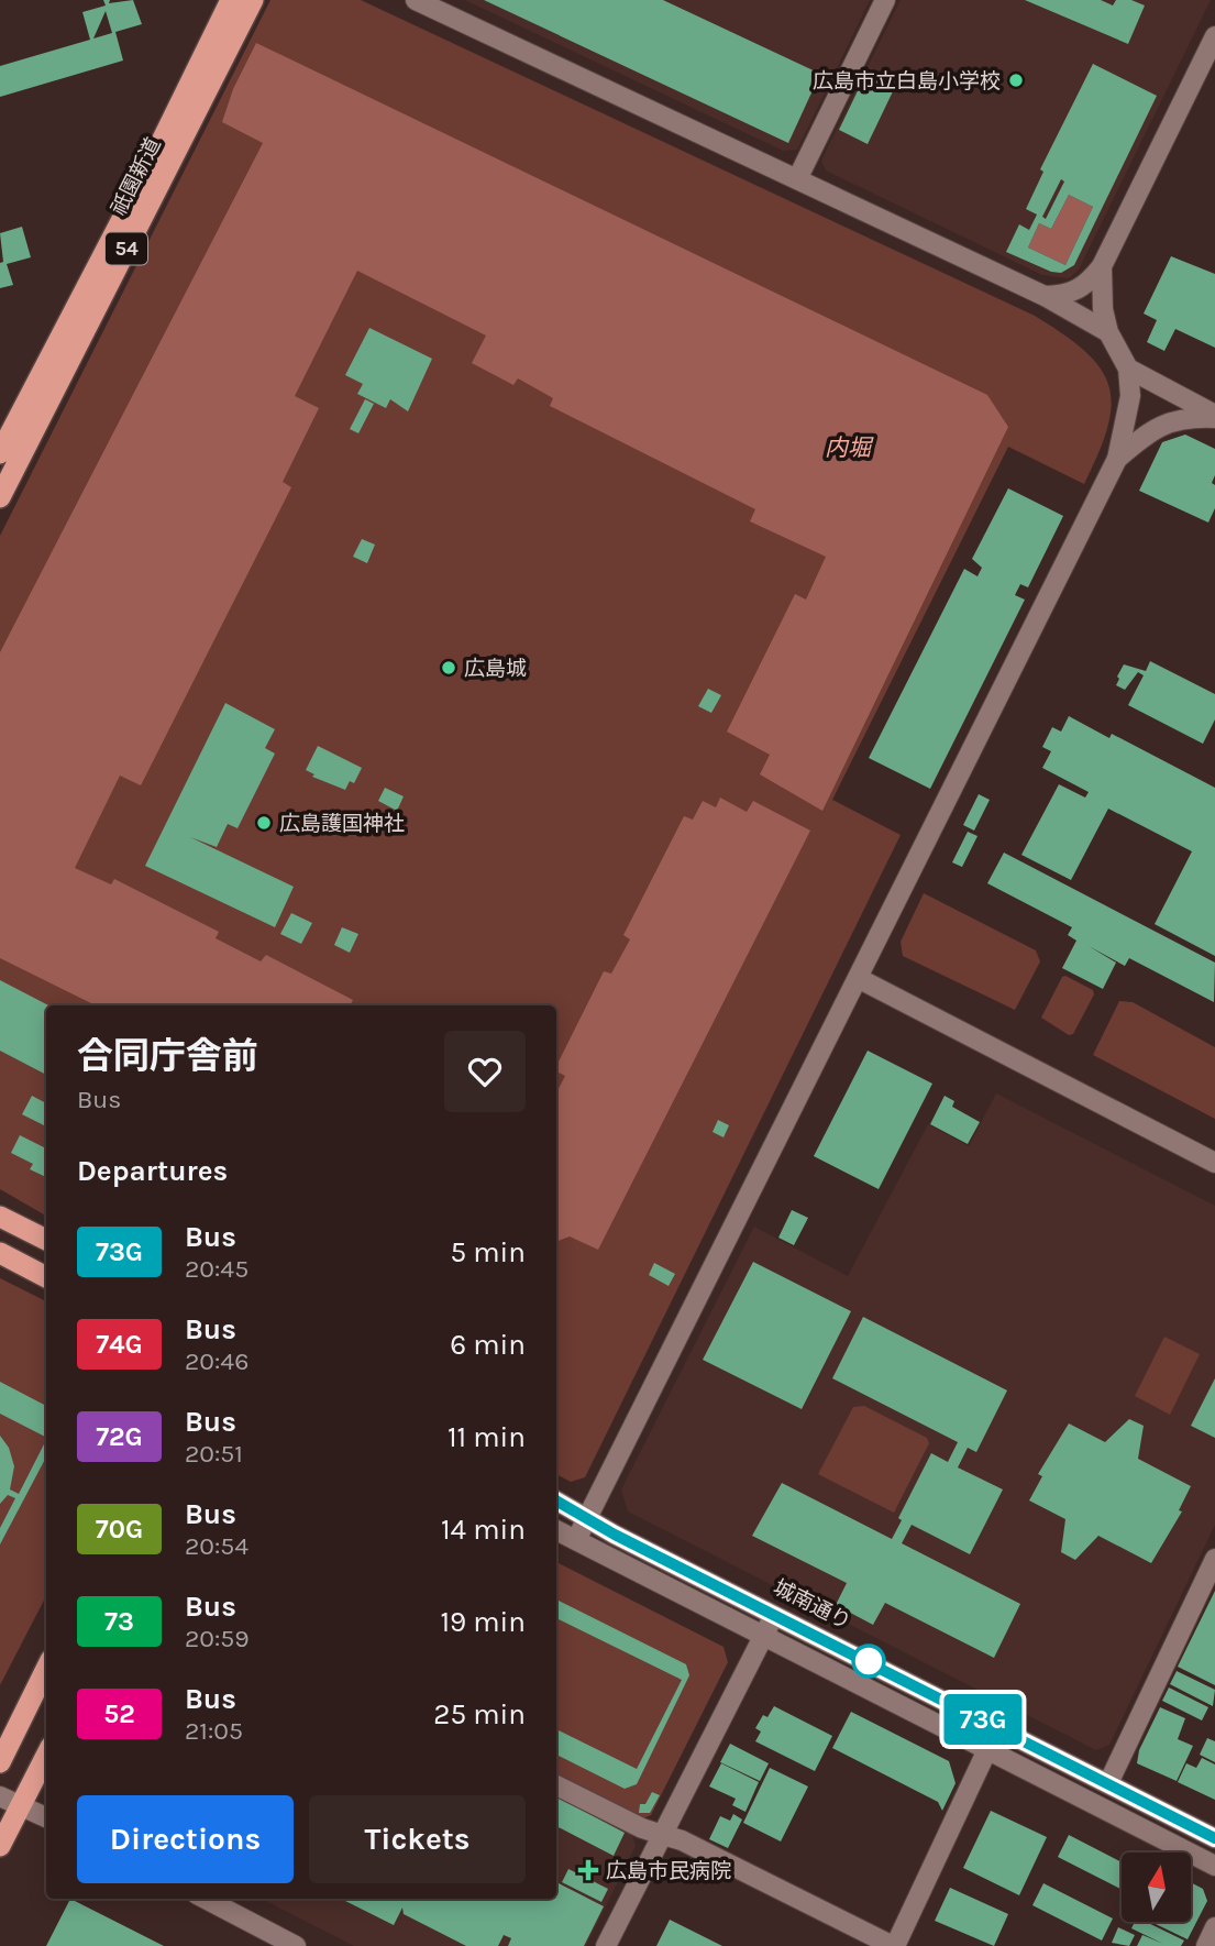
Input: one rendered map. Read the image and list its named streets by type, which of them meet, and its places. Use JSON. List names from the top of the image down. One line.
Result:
{"streets":{"highway":["祇園新道","54"],"street":["城南通り"]},"water":["内堀"],"places":{"other":["広島市立白島小学校","広島城","広島護国神社"],"health":["広島市民病院"]},"lines":["bus line 73G"],"north":"top","page":{"on_map":"73G","heading":[["合同庁舎前","Bus"],"Departures"],"list":[{"mark":"73G","name":"Bus","note":"20:45","value":"5 min"},{"mark":"74G","name":"Bus","note":"20:46","value":"6 min"},{"mark":"72G","name":"Bus","note":"20:51","value":"11 min"},{"mark":"70G","name":"Bus","note":"20:54","value":"14 min"},{"mark":"73","name":"Bus","note":"20:59","value":"19 min"},{"mark":"52","name":"Bus","note":"21:05","value":"25 min"}],"buttons":["Directions","Tickets"]}}
